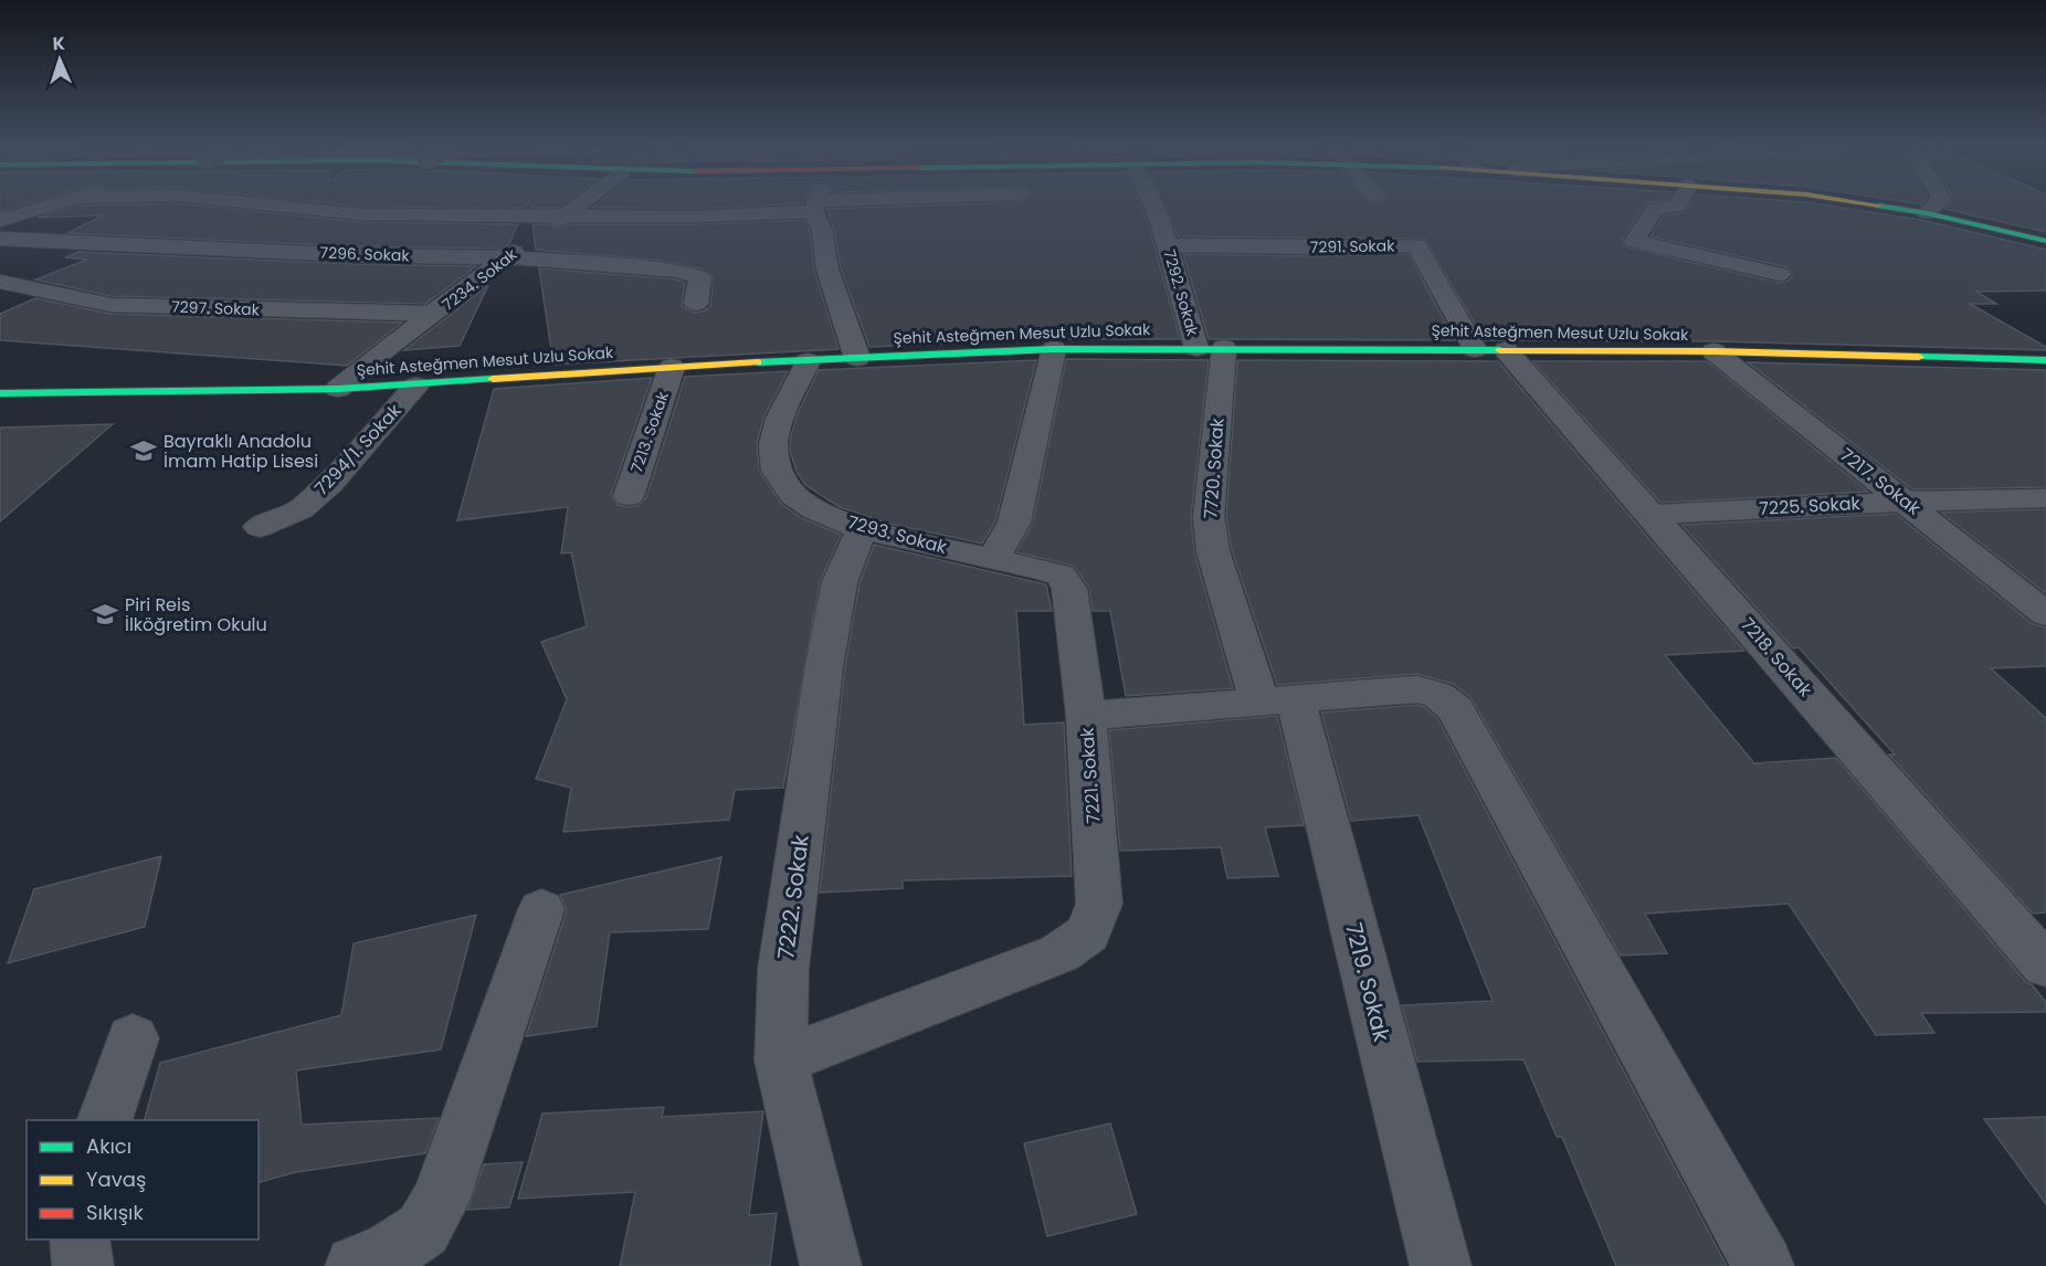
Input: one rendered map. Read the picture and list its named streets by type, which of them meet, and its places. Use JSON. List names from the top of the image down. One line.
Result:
{"streets":{"street":["7291. Sokak","7296. Sokak","7234. Sokak","7292. Sokak","7297. Sokak","Şehit Asteğmen Mesut Uzlu Sokak","7213. Sokak","7294/1. Sokak","7720. Sokak","7217. Sokak","7225. Sokak","7293. Sokak","7218. Sokak","7221. Sokak","7222. Sokak","7219. Sokak"]},"crossings":[["7291. Sokak","7292. Sokak"],["7291. Sokak","Şehit Asteğmen Mesut Uzlu Sokak"],["7291. Sokak","7218. Sokak"],["7296. Sokak","7234. Sokak"],["7234. Sokak","7297. Sokak"],["7234. Sokak","Şehit Asteğmen Mesut Uzlu Sokak"],["7292. Sokak","Şehit Asteğmen Mesut Uzlu Sokak"],["7292. Sokak","7720. Sokak"],["Şehit Asteğmen Mesut Uzlu Sokak","7213. Sokak"],["Şehit Asteğmen Mesut Uzlu Sokak","7294/1. Sokak"],["Şehit Asteğmen Mesut Uzlu Sokak","7720. Sokak"],["Şehit Asteğmen Mesut Uzlu Sokak","7217. Sokak"],["Şehit Asteğmen Mesut Uzlu Sokak","7293. Sokak"],["Şehit Asteğmen Mesut Uzlu Sokak","7218. Sokak"],["7720. Sokak","7219. Sokak"],["7217. Sokak","7225. Sokak"],["7225. Sokak","7218. Sokak"],["7293. Sokak","7221. Sokak"],["7293. Sokak","7222. Sokak"],["7221. Sokak","7222. Sokak"]],"places":{"school or university":["Bayraklı Anadolu İmam Hatip Lisesi","Piri Reis İlköğretim Okulu"]},"legend":["Akıcı","Yavaş","Sıkışık"],"north":"top"}
